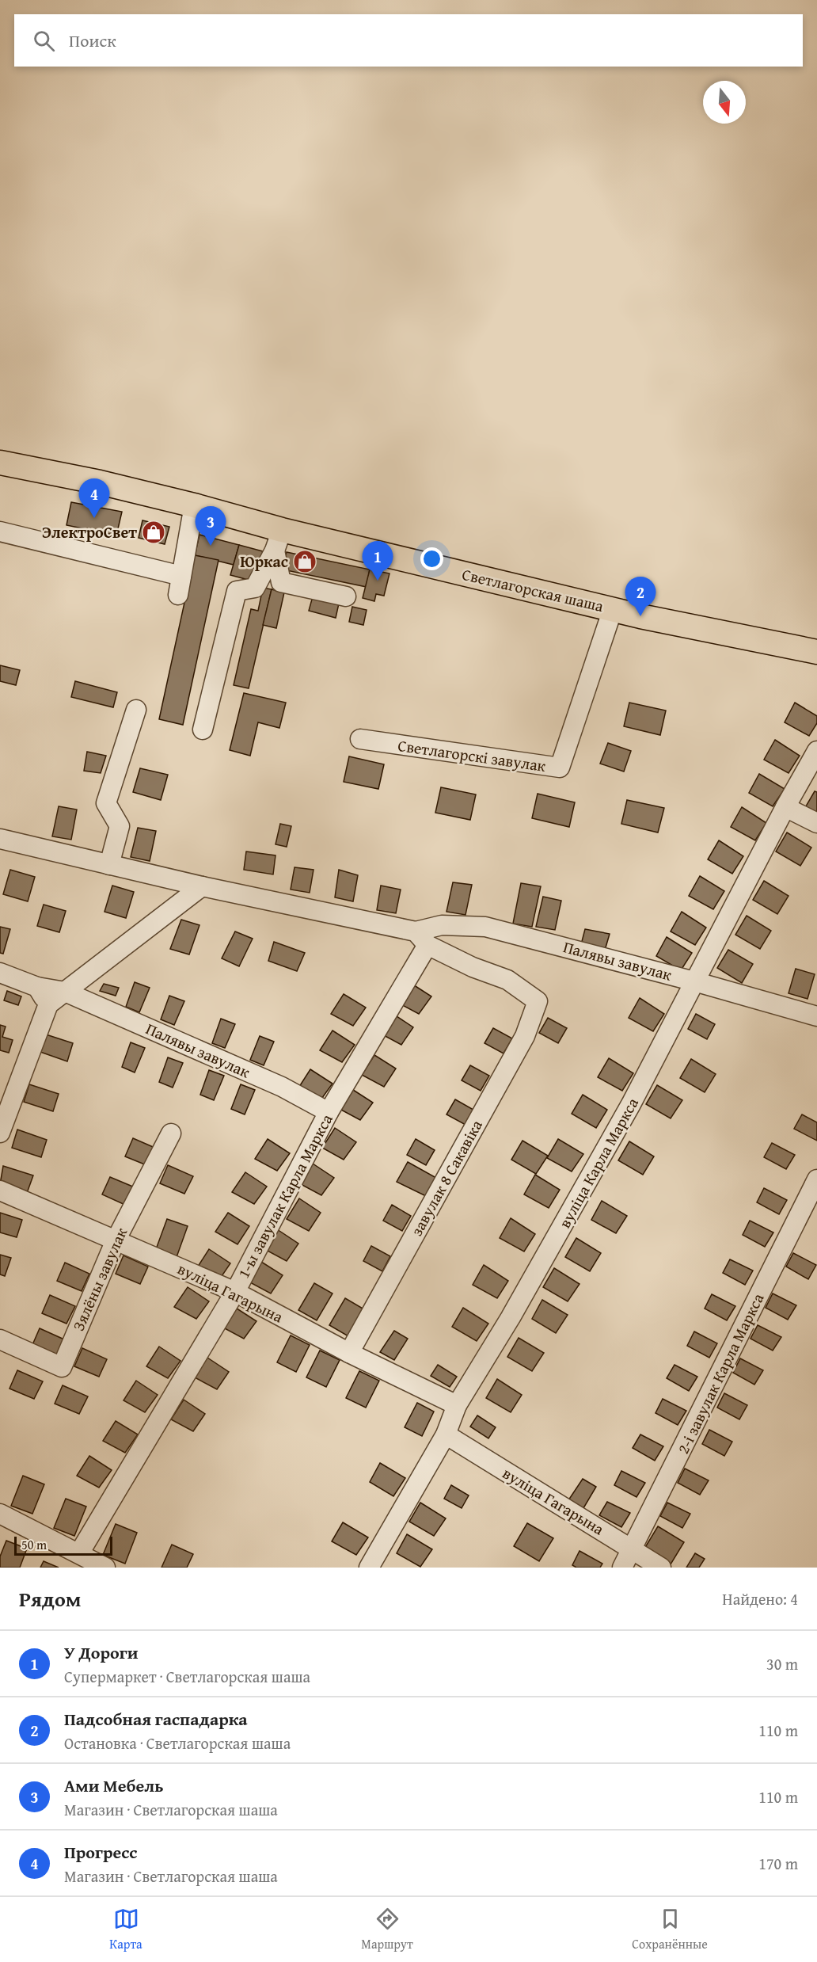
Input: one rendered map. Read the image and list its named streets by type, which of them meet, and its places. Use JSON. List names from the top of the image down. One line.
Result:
{"streets":{"main road":["Светлагорская шаша"],"street":["Светлагорскі завулак","Палявы завулак","вуліца Карла Маркса","завулак 8 Сакавіка","1-ы завулак Карла Маркса","Зялёны завулак","вуліца Гагарына","2-і завулак Карла Маркса"]},"crossings":[["Светлагорская шаша","Светлагорскі завулак"],["Палявы завулак","вуліца Карла Маркса"],["Палявы завулак","завулак 8 Сакавіка"],["Палявы завулак","1-ы завулак Карла Маркса"],["вуліца Карла Маркса","вуліца Гагарына"],["завулак 8 Сакавіка","1-ы завулак Карла Маркса"],["завулак 8 Сакавіка","вуліца Гагарына"],["1-ы завулак Карла Маркса","вуліца Гагарына"],["Зялёны завулак","вуліца Гагарына"],["вуліца Гагарына","2-і завулак Карла Маркса"]],"places":{"shop":["ЭлектроСвет","Юркас"]},"scale_bar":"50 m","north":"bottom","page":{"search":"Поиск","pins":["4","3","1","2"],"scale":"50 m","heading":["Рядом","Найдено: 4"],"list":[{"mark":"1","name":"У Дороги","note":"Супермаркет · Светлагорская шаша","value":"30 m"},{"mark":"2","name":"Падсобная гаспадарка","note":"Остановка · Светлагорская шаша","value":"110 m"},{"mark":"3","name":"Ами Мебель","note":"Магазин · Светлагорская шаша","value":"110 m"},{"mark":"4","name":"Прогресс","note":"Магазин · Светлагорская шаша","value":"170 m"}],"nav":["Карта","Маршрут","Сохранённые"]}}
